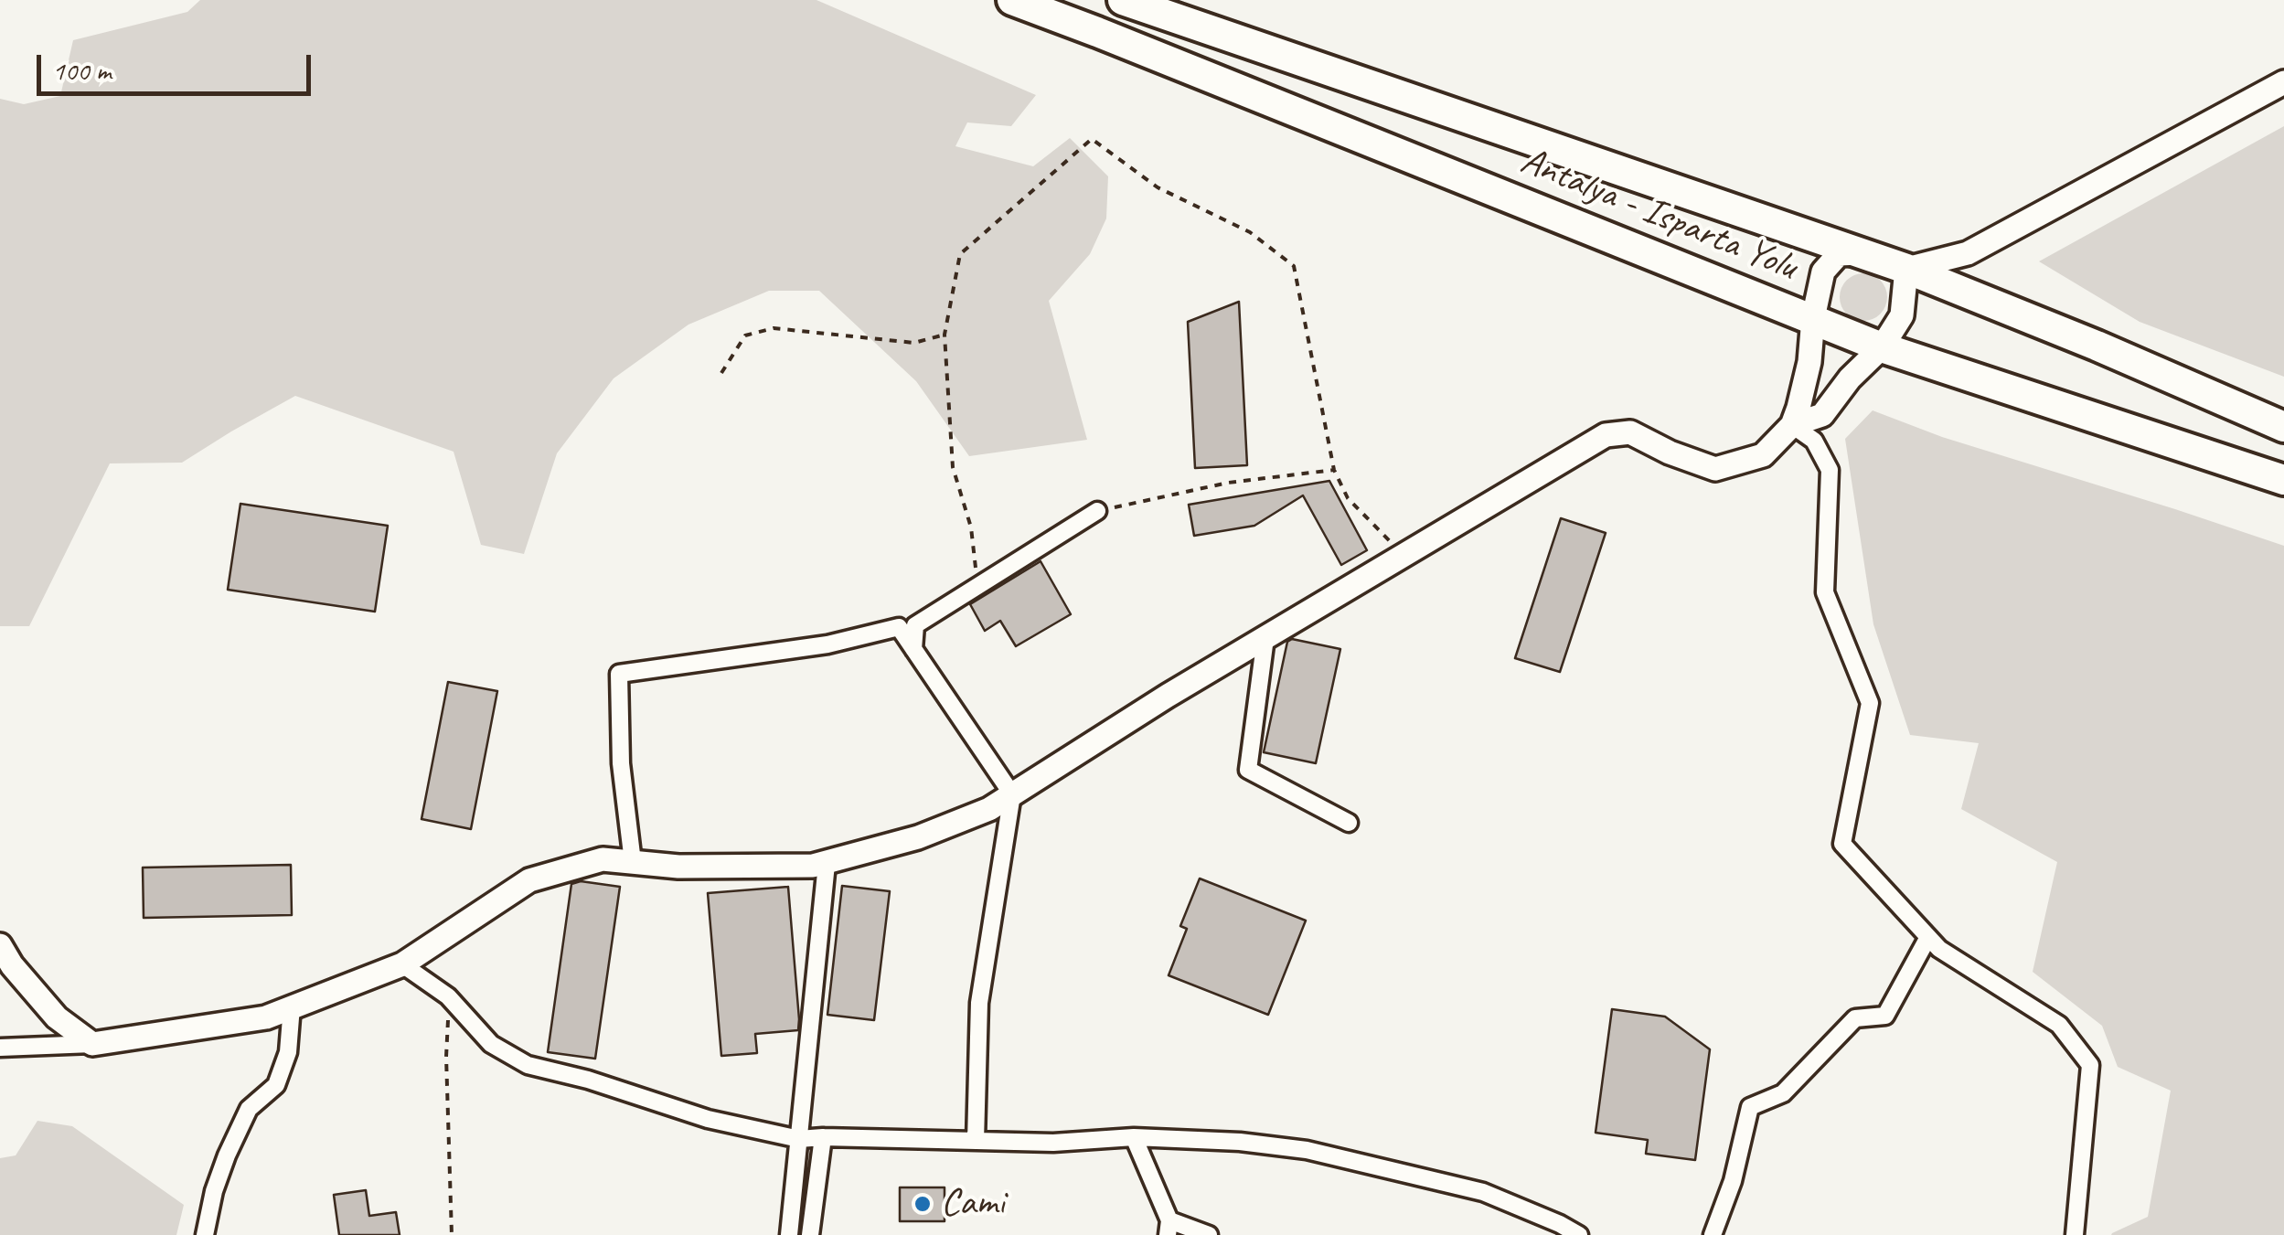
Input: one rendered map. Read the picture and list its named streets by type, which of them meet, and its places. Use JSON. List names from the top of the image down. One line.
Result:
{"streets":{"highway":["Antalya - Isparta Yolu"]},"places":["Cami"],"scale_bar":"100 m"}
